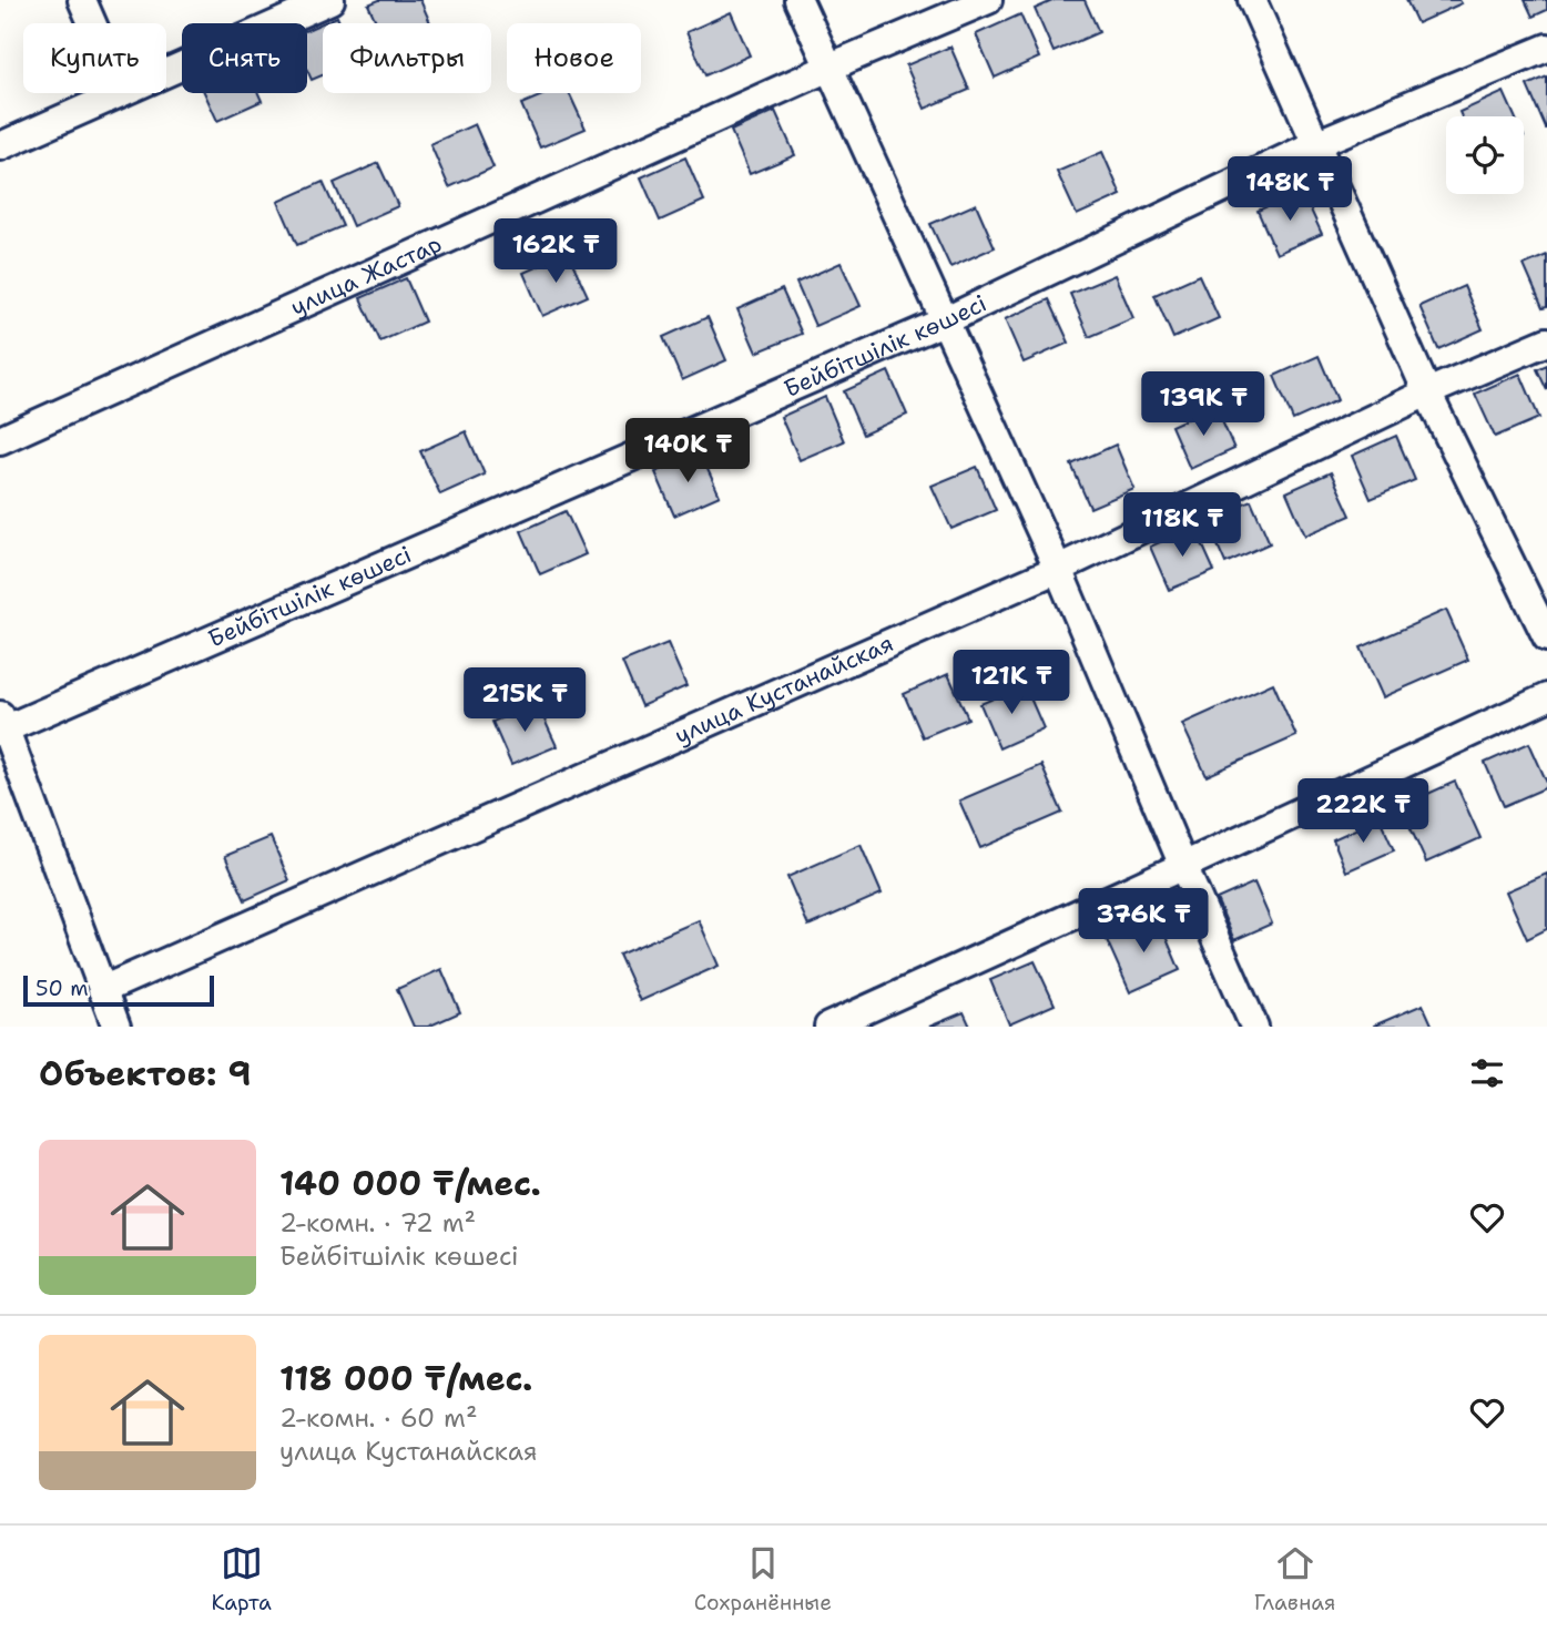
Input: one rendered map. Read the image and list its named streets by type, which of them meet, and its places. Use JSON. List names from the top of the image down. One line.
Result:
{"streets":{"street":["улица Жастар","Бейбітшілік көшесі","улица Кустанайская"]},"scale_bar":"50 m","page":{"chip":["Купить","Снять","Фильтры","Новое"],"price":["148K ₸","162K ₸","139K ₸","140K ₸","118K ₸","121K ₸","215K ₸","222K ₸","376K ₸"],"scale":"50 m","heading":"Объектов: 9","list":[{"name":"140 000 ₸/мес.","note":"2-комн. · 72 m² · Бейбітшілік көшесі"},{"name":"118 000 ₸/мес.","note":"2-комн. · 60 m² · улица Кустанайская"}],"tabs":["Карта","Сохранённые","Главная"]}}
